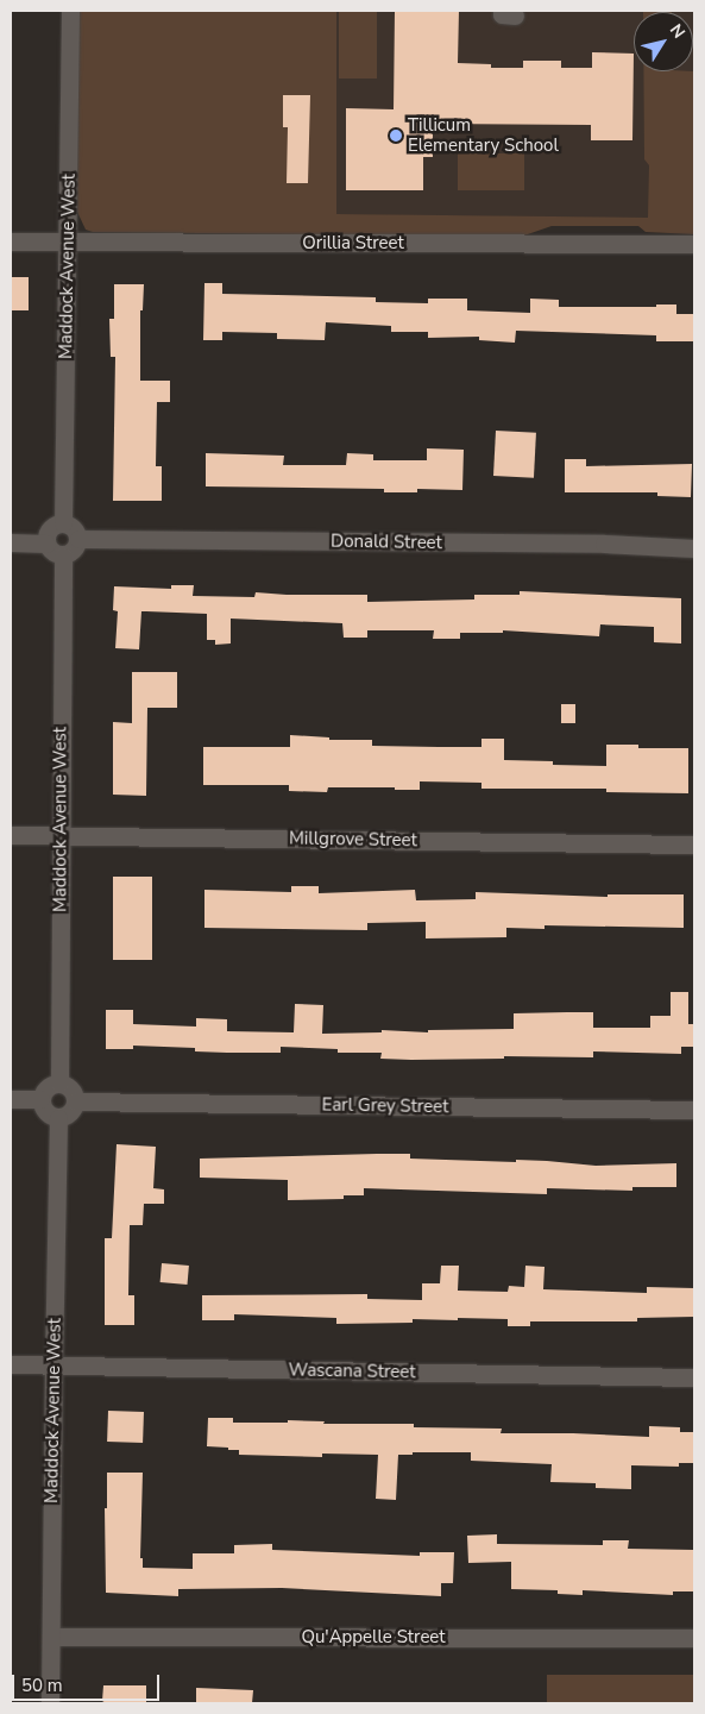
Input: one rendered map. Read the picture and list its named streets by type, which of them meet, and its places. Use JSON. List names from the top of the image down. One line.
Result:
{"streets":{"street":["Orillia Street","Maddock Avenue West","Donald Street","Millgrove Street","Earl Grey Street","Wascana Street","Qu'Appelle Street"]},"crossings":[["Orillia Street","Maddock Avenue West"],["Maddock Avenue West","Donald Street"],["Maddock Avenue West","Millgrove Street"],["Maddock Avenue West","Earl Grey Street"],["Maddock Avenue West","Wascana Street"],["Maddock Avenue West","Qu'Appelle Street"]],"places":["Tillicum Elementary School"],"scale_bar":"50 m","north":"top right"}
